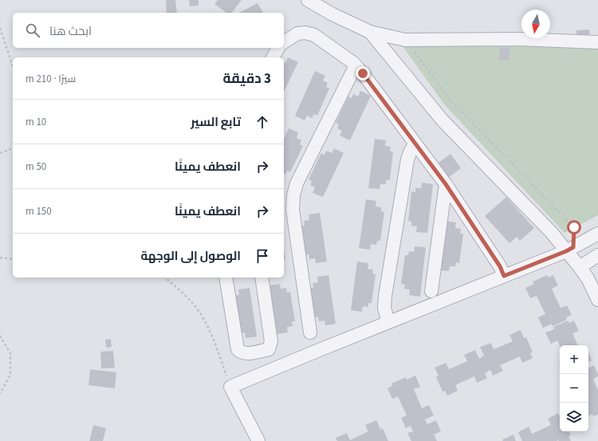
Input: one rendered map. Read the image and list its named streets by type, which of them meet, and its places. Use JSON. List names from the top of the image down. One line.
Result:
{"north":"bottom","page":{"search":"ابحث هنا","heading":["3 دقيقة","سيرًا · 210 m"],"list":[["تابع السير","10 m"],["انعطف يمينًا","50 m"],["انعطف يمينًا","150 m"],"الوصول إلى الوجهة"],"map_buttons":["+","−"]}}
